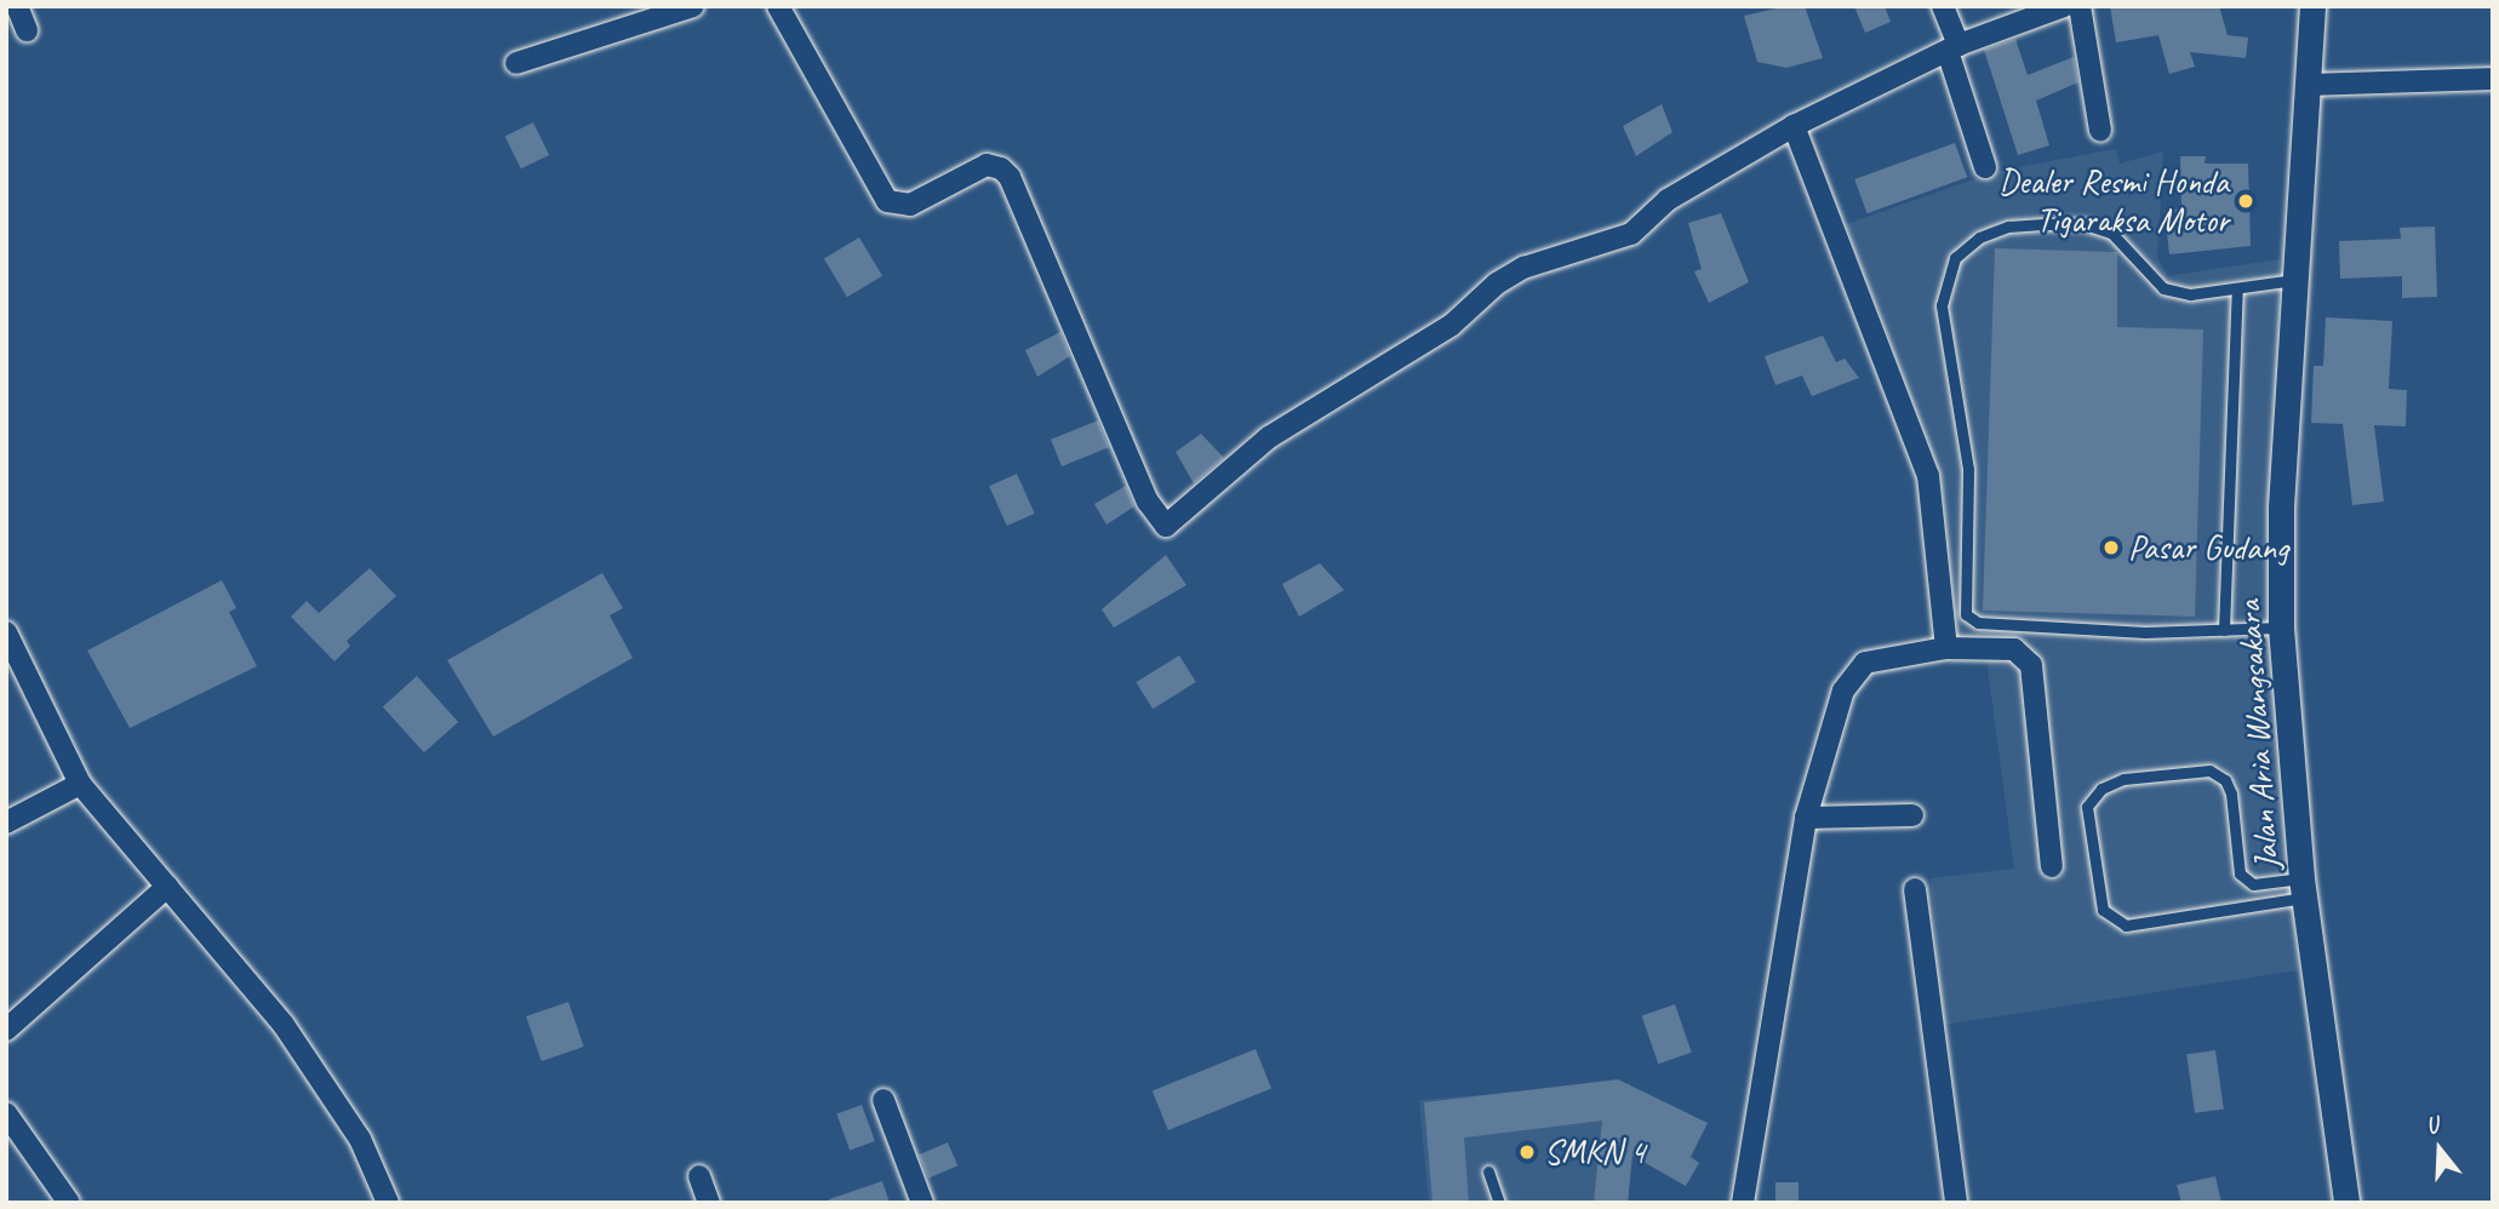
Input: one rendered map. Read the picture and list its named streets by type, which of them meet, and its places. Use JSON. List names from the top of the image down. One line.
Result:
{"streets":{"street":["Jalan Aria Wangsakara"]},"places":["Dealer Resmi Honda Tigaraksa Motor","Pasar Gudang","SMKN 4"],"north":"top"}
